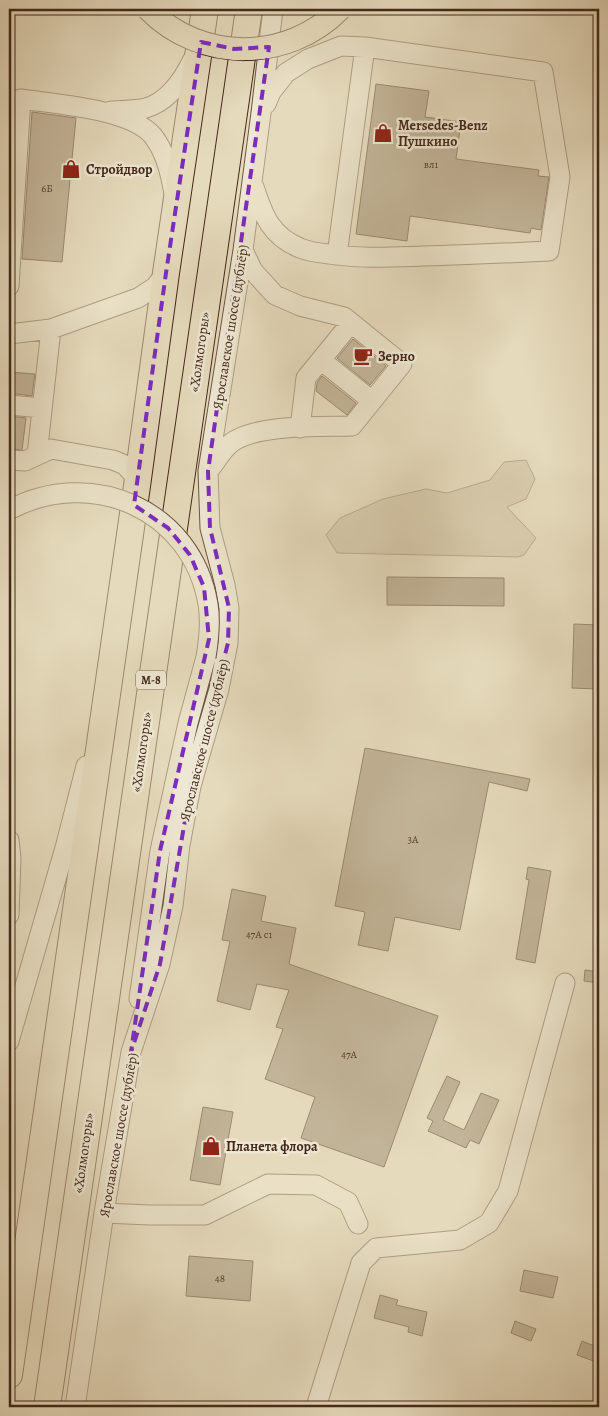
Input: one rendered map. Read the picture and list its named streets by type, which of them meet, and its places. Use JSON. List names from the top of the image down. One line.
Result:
{"streets":{"highway":["«Холмогоры»","М-8"],"street":["Ярославское шоссе (дублёр)"]},"places":{"shop":["Mersedes-Benz Пушкино","Стройдвор","Планета флора"],"cafe":["Зерно"]},"house_numbers":["вл1","6Б","3А","47А с1","47А","48"]}
